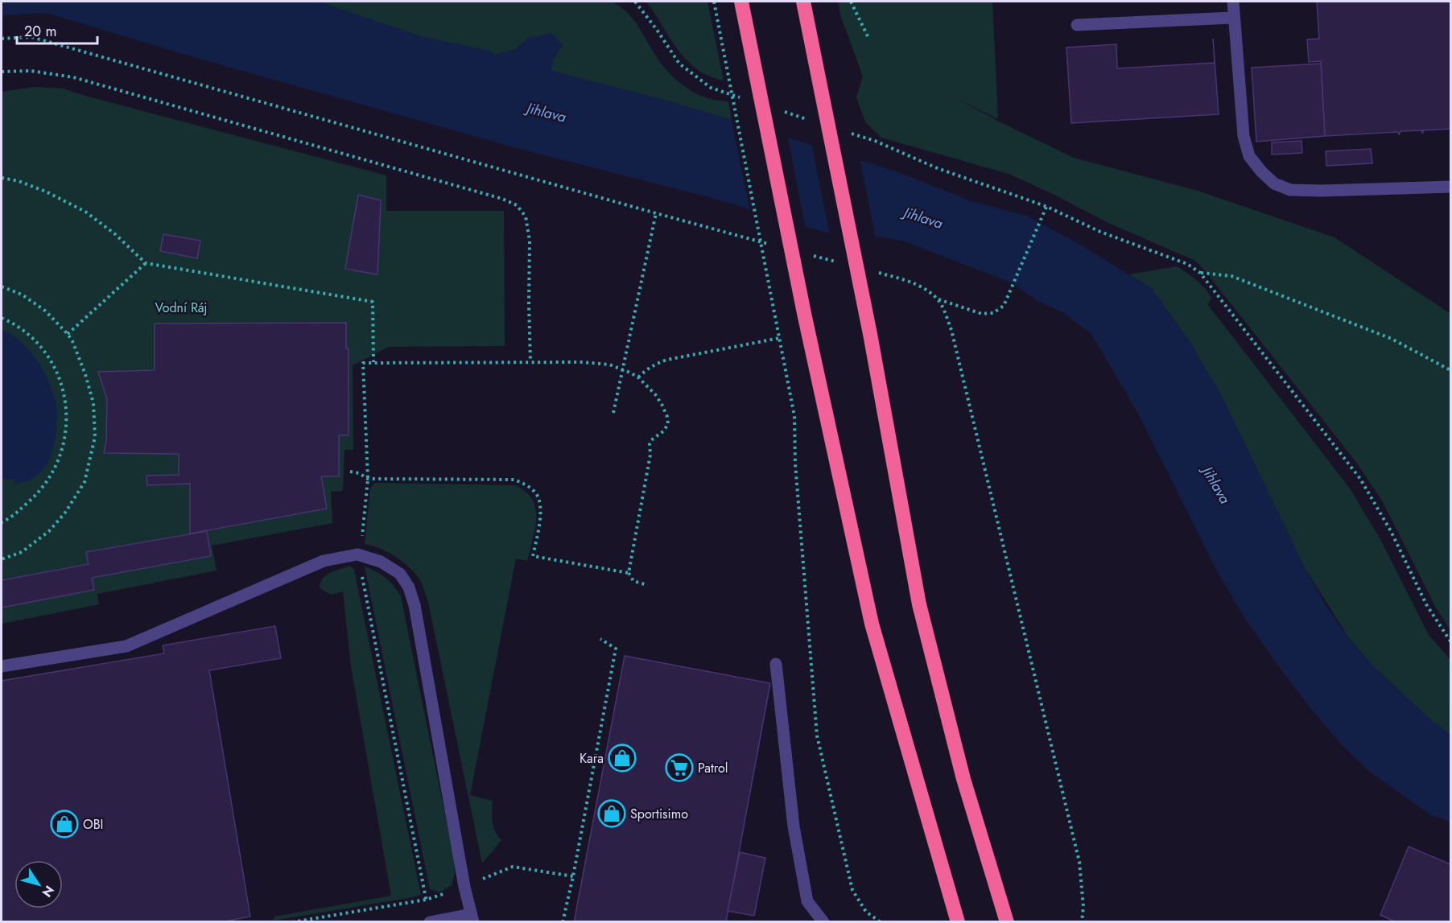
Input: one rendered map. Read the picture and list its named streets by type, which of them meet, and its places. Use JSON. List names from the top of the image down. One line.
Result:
{"water":["Jihlava"],"parks":["Vodní Ráj"],"places":{"shop":["Kara","Sportisimo","OBI"],"supermarket":["Patrol"]},"scale_bar":"20 m","north":"bottom right"}
